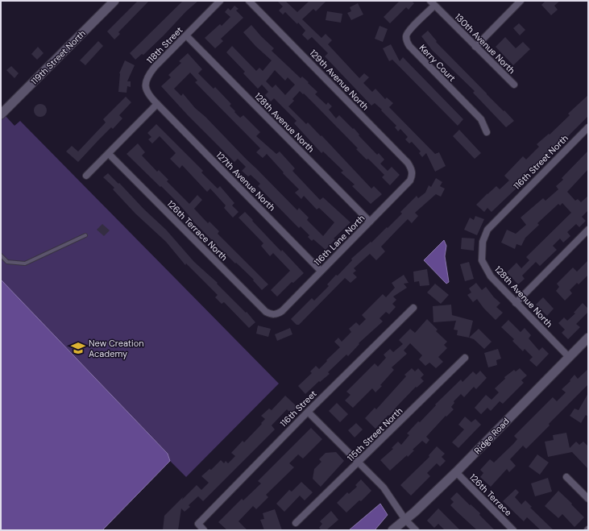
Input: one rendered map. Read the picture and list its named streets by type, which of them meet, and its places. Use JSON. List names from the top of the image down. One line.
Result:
{"streets":{"street":["130th Avenue North","118th Street","119th Street North","Kerry Court","129th Avenue North","128th Avenue North","116th Street North","127th Avenue North","126th Terrace North","116th Lane North","116th Street","115th Street North","Ridge Road","126th Terrace"]},"crossings":[["130th Avenue North","Kerry Court"],["118th Street","128th Avenue North"],["118th Street","127th Avenue North"],["129th Avenue North","116th Lane North"],["128th Avenue North","116th Street North"],["128th Avenue North","116th Lane North"],["128th Avenue North","Ridge Road"],["127th Avenue North","116th Lane North"],["126th Terrace North","116th Lane North"],["Ridge Road","126th Terrace"]],"places":{"school or university":["New Creation Academy"]}}
